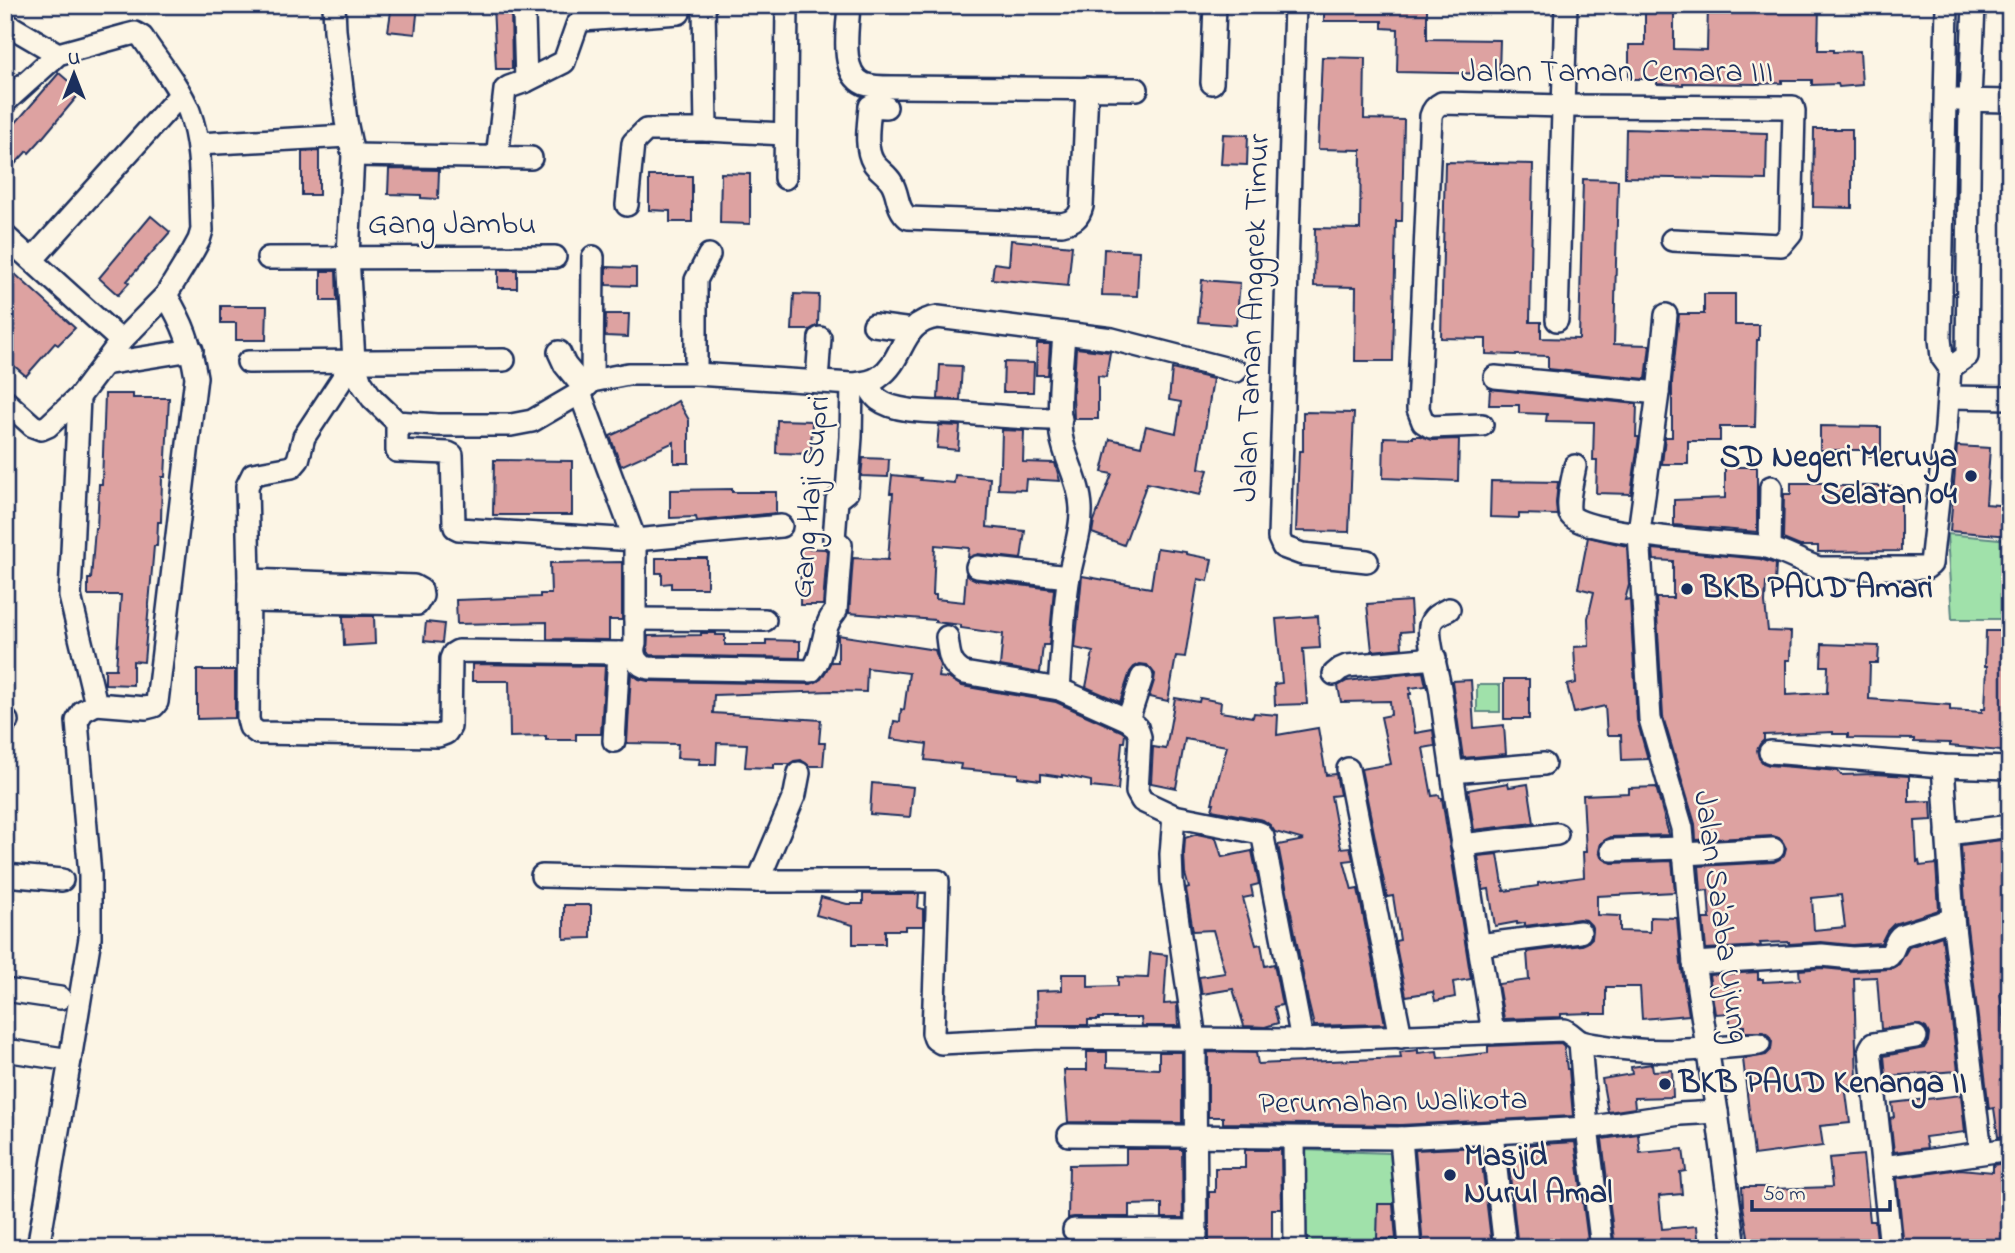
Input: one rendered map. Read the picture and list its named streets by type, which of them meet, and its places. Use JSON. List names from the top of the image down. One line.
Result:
{"streets":{"street":["Jalan Taman Cemara III","Gang Jambu","Jalan Taman Anggrek Timur","Gang Haji Supri","Jalan Sa'aba Ujung","Perumahan Walikota"]},"crossings":[["Jalan Sa'aba Ujung","Perumahan Walikota"]],"places":["SD Negeri Meruya Selatan 04","BKB PAUD Amari","BKB PAUD Kenanga II","Masjid Nurul Amal"],"scale_bar":"50 m","north":"top"}
